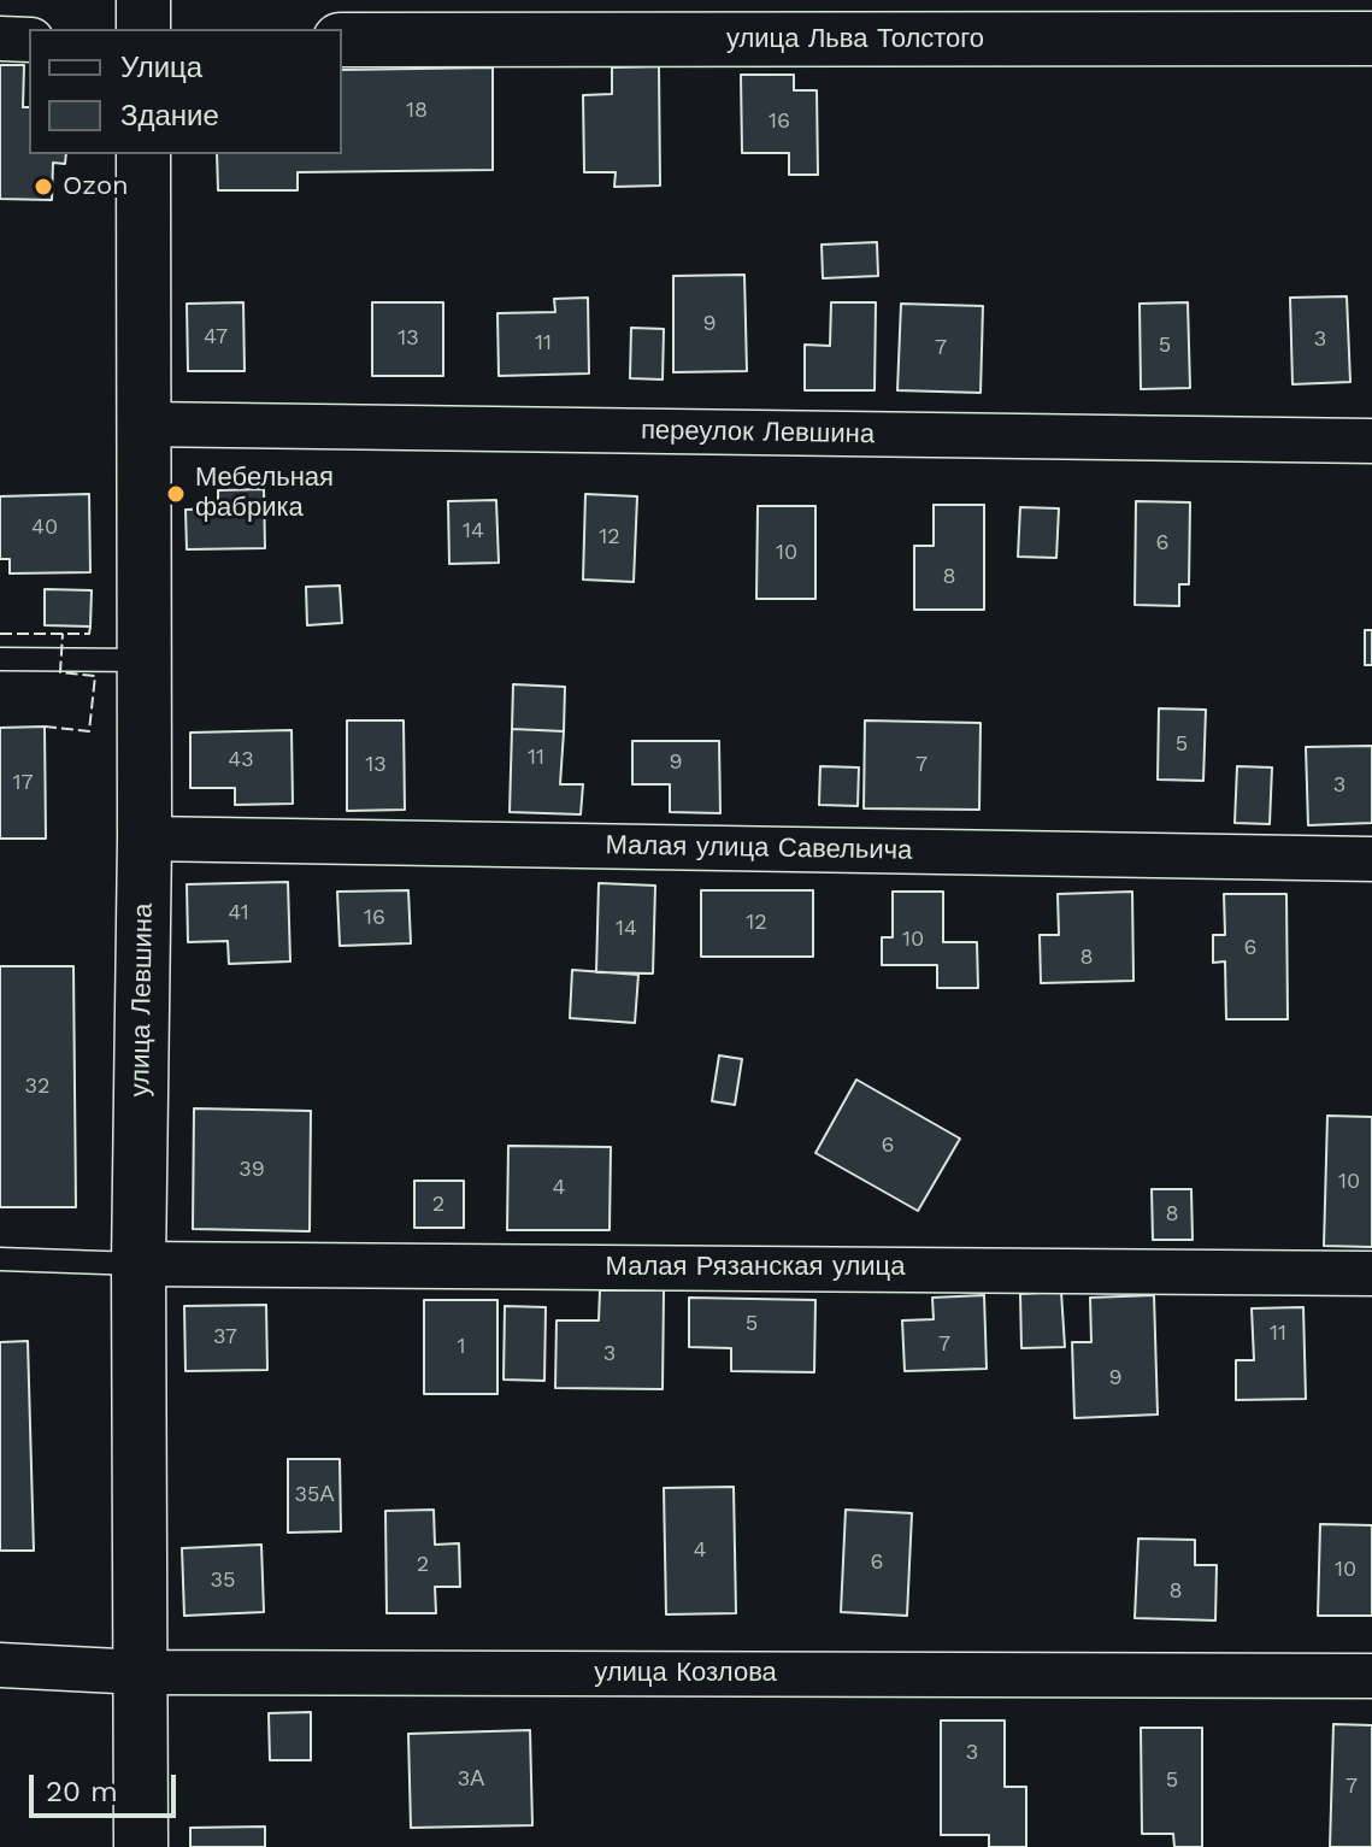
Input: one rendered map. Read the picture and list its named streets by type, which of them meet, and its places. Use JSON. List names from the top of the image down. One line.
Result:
{"streets":{"street":["улица Льва Толстого","переулок Левшина","Малая улица Савельича","улица Левшина","Малая Рязанская улица","улица Козлова"]},"crossings":[["переулок Левшина","улица Левшина"],["Малая улица Савельича","улица Левшина"],["улица Левшина","Малая Рязанская улица"],["улица Левшина","улица Козлова"]],"places":["Ozon","Мебельная фабрика"],"house_numbers":["18","16","9","47","13","3","11","5","7","40","14","12","6","10","8","5","11","43","9","13","7","17","3","41","16","12","14","10","6","8","32","6","39","10","4","2","8","5","11","37","7","1","3","9","35А","4","6","2","10","35","8","3","3А","5","7"],"legend":["Улица","Здание"],"scale_bar":"20 m"}
